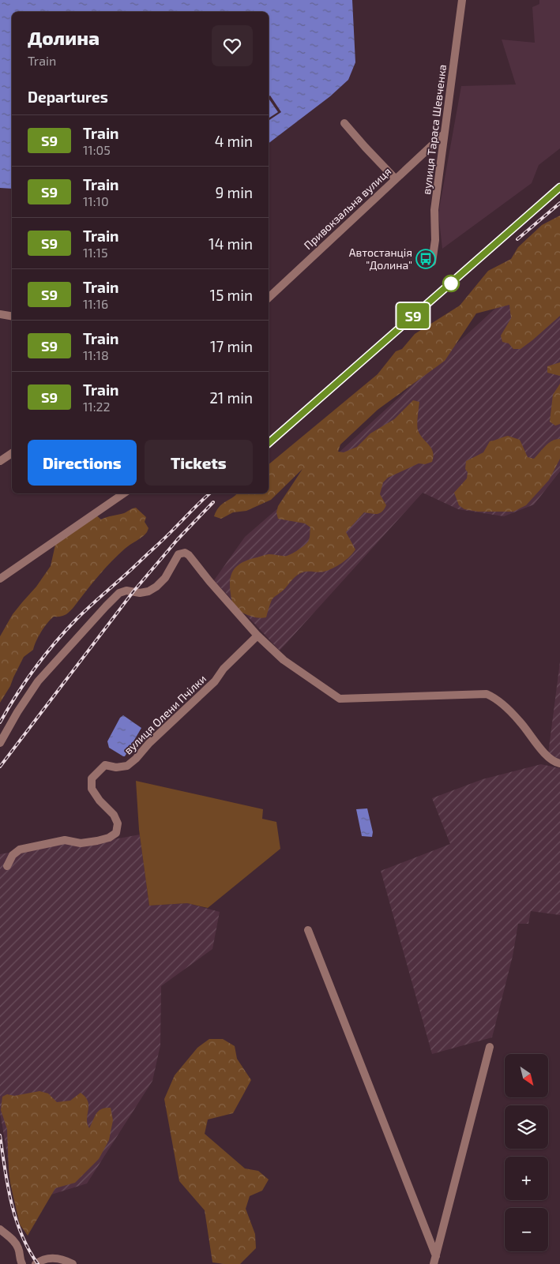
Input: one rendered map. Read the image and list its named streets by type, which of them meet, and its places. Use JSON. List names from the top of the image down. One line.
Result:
{"streets":{"street":["вулиця Тараса Шевченка","Привокзальна вулиця","вулиця Олени Пчілки"]},"crossings":[["вулиця Тараса Шевченка","Привокзальна вулиця"]],"places":{"bus stop":["Автостанція \"Долина\""]},"north":"bottom right","page":{"on_map":"S9","heading":[["Долина","Train"],"Departures"],"list":[{"mark":"S9","name":"Train","note":"11:05","value":"4 min"},{"mark":"S9","name":"Train","note":"11:10","value":"9 min"},{"mark":"S9","name":"Train","note":"11:15","value":"14 min"},{"mark":"S9","name":"Train","note":"11:16","value":"15 min"},{"mark":"S9","name":"Train","note":"11:18","value":"17 min"},{"mark":"S9","name":"Train","note":"11:22","value":"21 min"}],"buttons":["Directions","Tickets"],"map_buttons":["+","−"]}}
